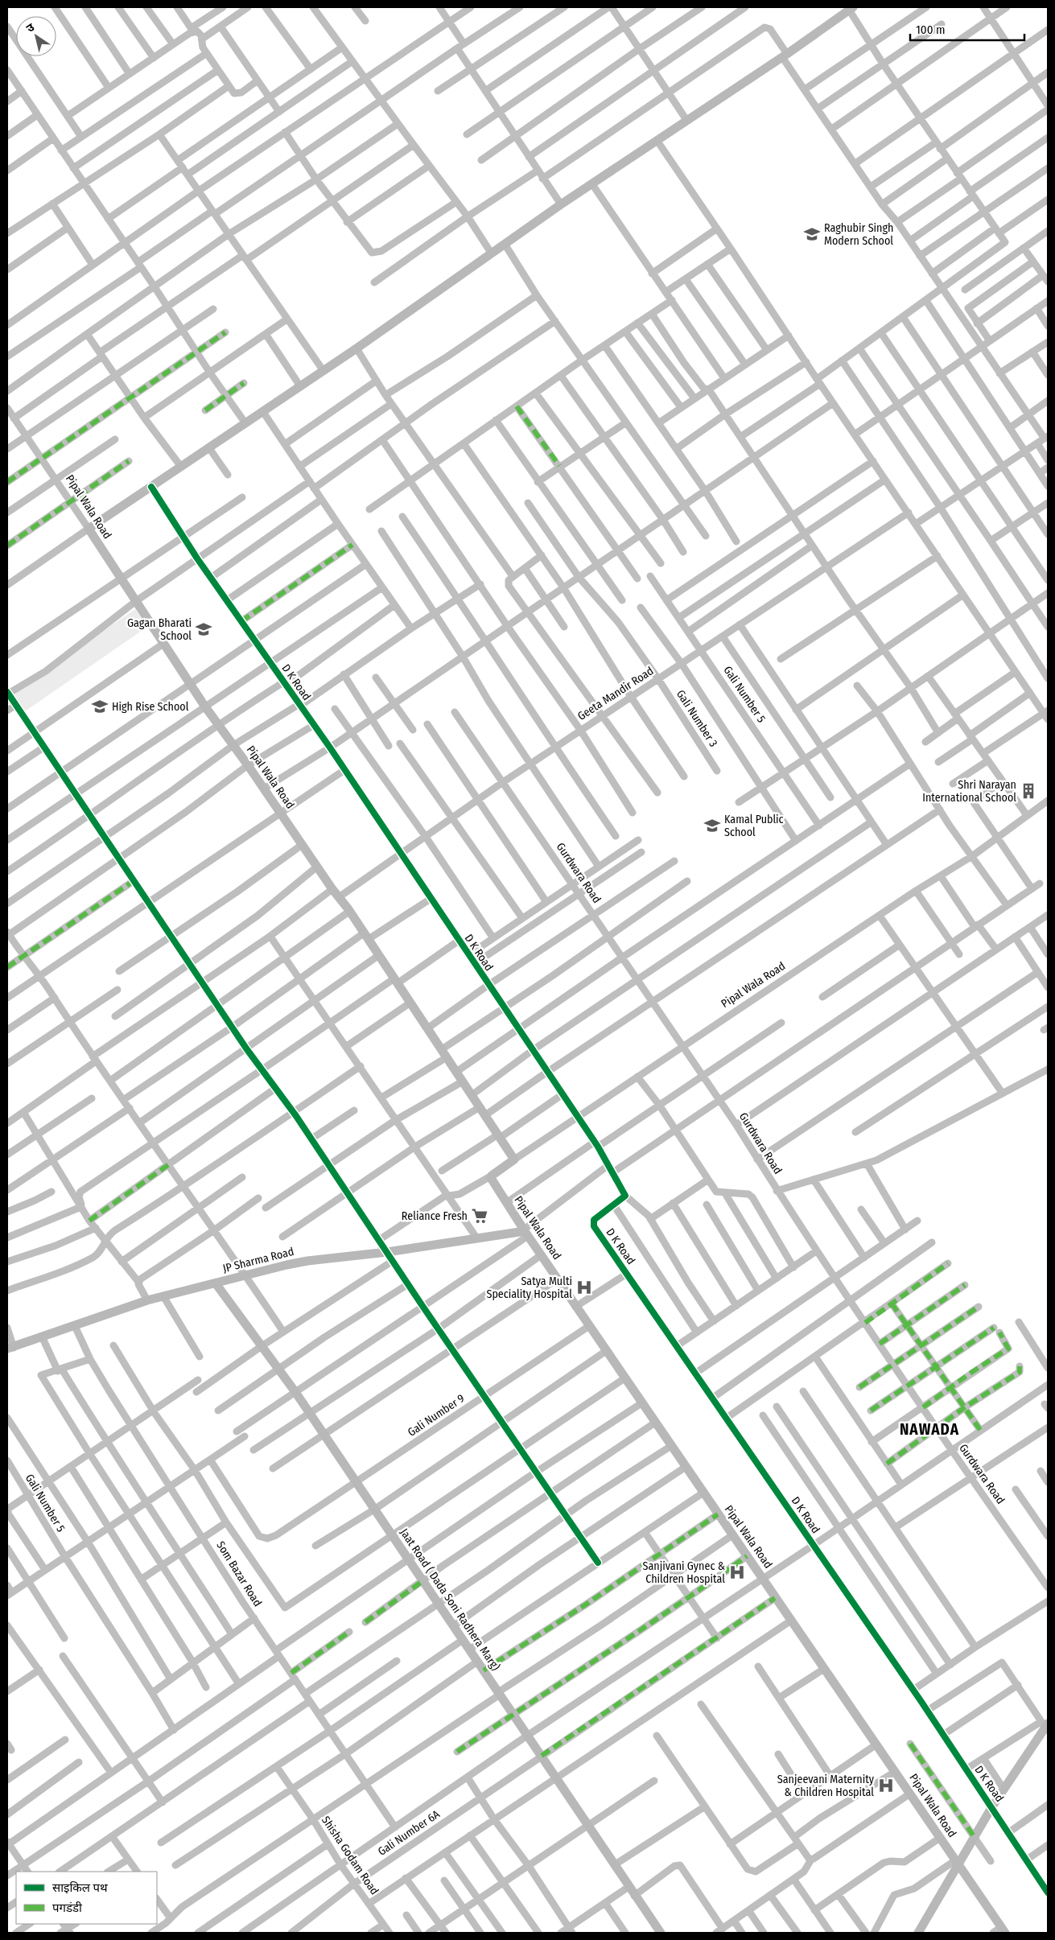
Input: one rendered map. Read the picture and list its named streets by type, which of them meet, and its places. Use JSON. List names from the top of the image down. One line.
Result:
{"streets":{"street":["Pipal Wala Road","D K Road","Geeta Mandir Road","Gali Number 5","Gali Number 3","Gurdwara Road","JP Sharma Road","Gali Number 9","Som Bazar Road","Jaat Road ( Dada Soni Radhera Marg)","Gali Number 6A","Shisha Godam Road"]},"crossings":[["Pipal Wala Road","D K Road"],["Pipal Wala Road","Geeta Mandir Road"],["Pipal Wala Road","Gurdwara Road"],["Pipal Wala Road","JP Sharma Road"],["Pipal Wala Road","Gali Number 9"],["Pipal Wala Road","Gali Number 6A"],["D K Road","Geeta Mandir Road"],["Geeta Mandir Road","Gali Number 5"],["Geeta Mandir Road","Gali Number 3"],["Geeta Mandir Road","Gurdwara Road"],["JP Sharma Road","Som Bazar Road"],["JP Sharma Road","Jaat Road ( Dada Soni Radhera Marg)"],["Gali Number 9","Jaat Road ( Dada Soni Radhera Marg)"],["Jaat Road ( Dada Soni Radhera Marg)","Gali Number 6A"],["Gali Number 6A","Shisha Godam Road"]],"districts":["NAWADA"],"places":{"school or university":["Raghubir Singh Modern School","Gagan Bharati School","High Rise School","Kamal Public School"],"building":["Shri Narayan International School"],"supermarket":["Reliance Fresh"],"hospital":["Satya Multi Speciality Hospital","Sanjivani Gynec & Children Hospital","Sanjeevani Maternity & Children Hospital"]},"legend":["साइकिल पथ","पगडंडी"],"scale_bar":"100 m","north":"top left"}
